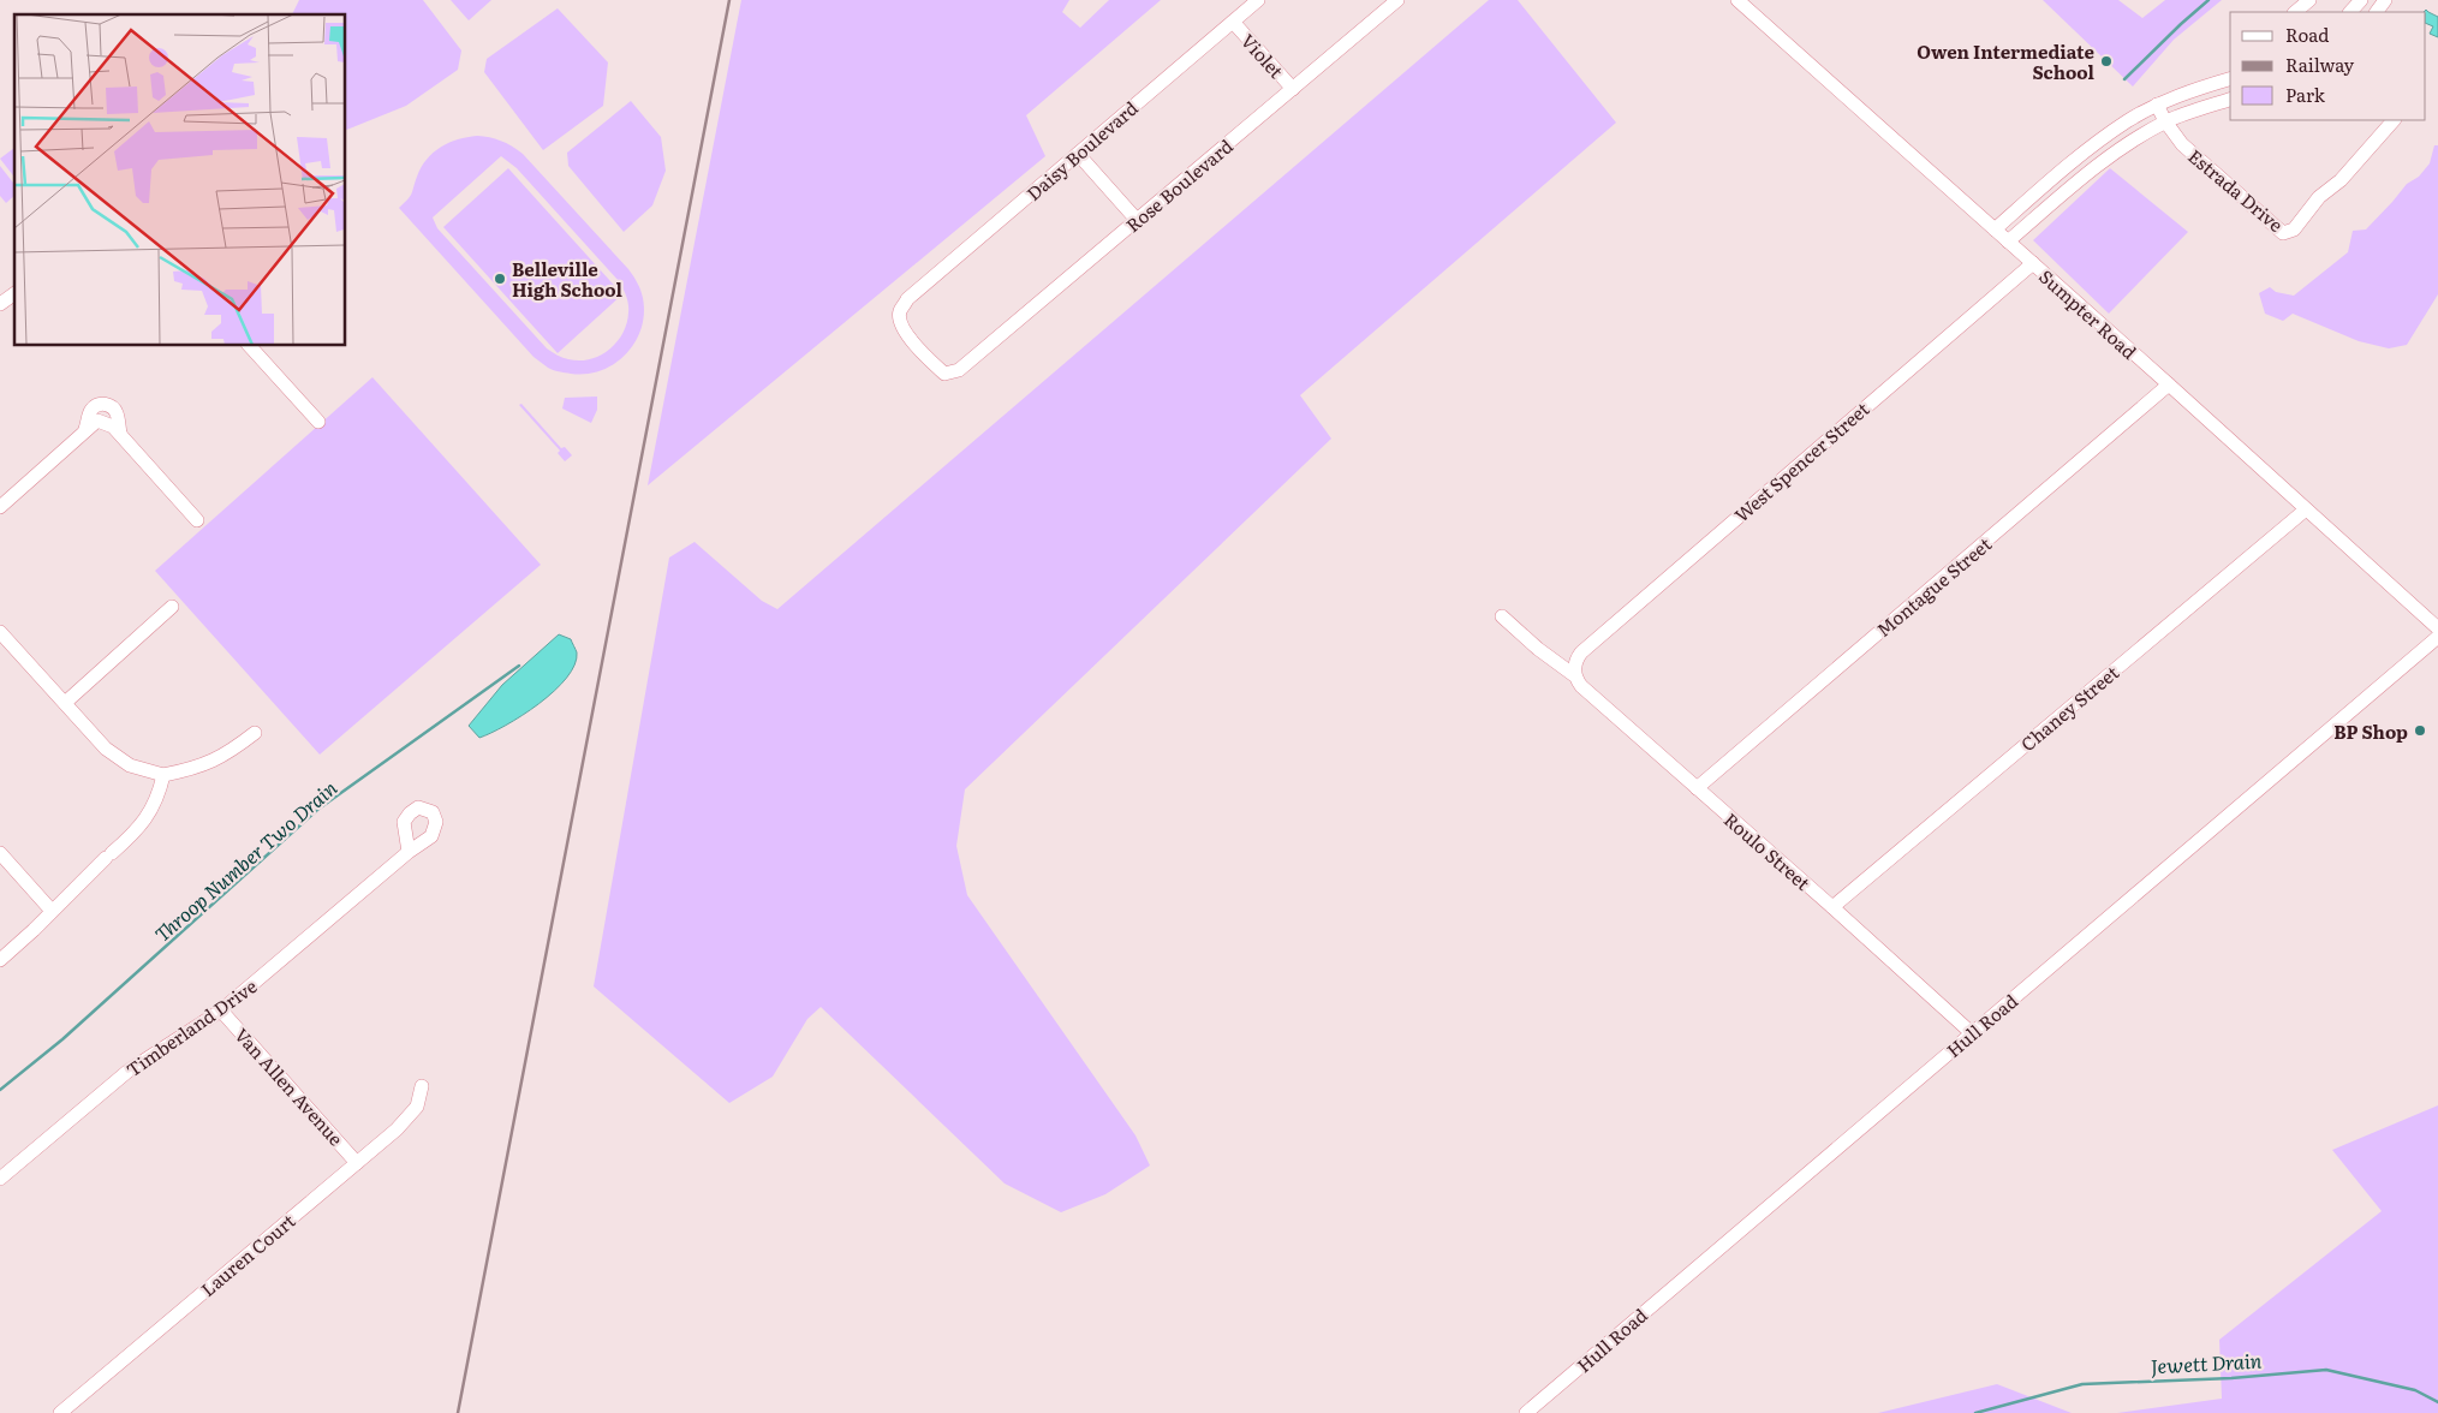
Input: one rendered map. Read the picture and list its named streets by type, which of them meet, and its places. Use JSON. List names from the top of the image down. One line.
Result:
{"streets":{"street":["Violet","Daisy Boulevard","Rose Boulevard","Estrada Drive","Sumpter Road","West Spencer Street","Montague Street","Chaney Street","Roulo Street","Hull Road","Timberland Drive","Van Allen Avenue","Lauren Court"]},"crossings":[["Violet","Daisy Boulevard"],["Violet","Rose Boulevard"],["Daisy Boulevard","Rose Boulevard"],["Sumpter Road","West Spencer Street"],["Sumpter Road","Montague Street"],["Sumpter Road","Chaney Street"],["West Spencer Street","Roulo Street"],["Montague Street","Roulo Street"],["Chaney Street","Roulo Street"],["Roulo Street","Hull Road"],["Timberland Drive","Van Allen Avenue"],["Van Allen Avenue","Lauren Court"]],"water":["Throop Number Two Drain","Jewett Drain"],"places":["Owen Intermediate School","Belleville High School","BP Shop"],"legend":["Road","Railway","Park"]}
